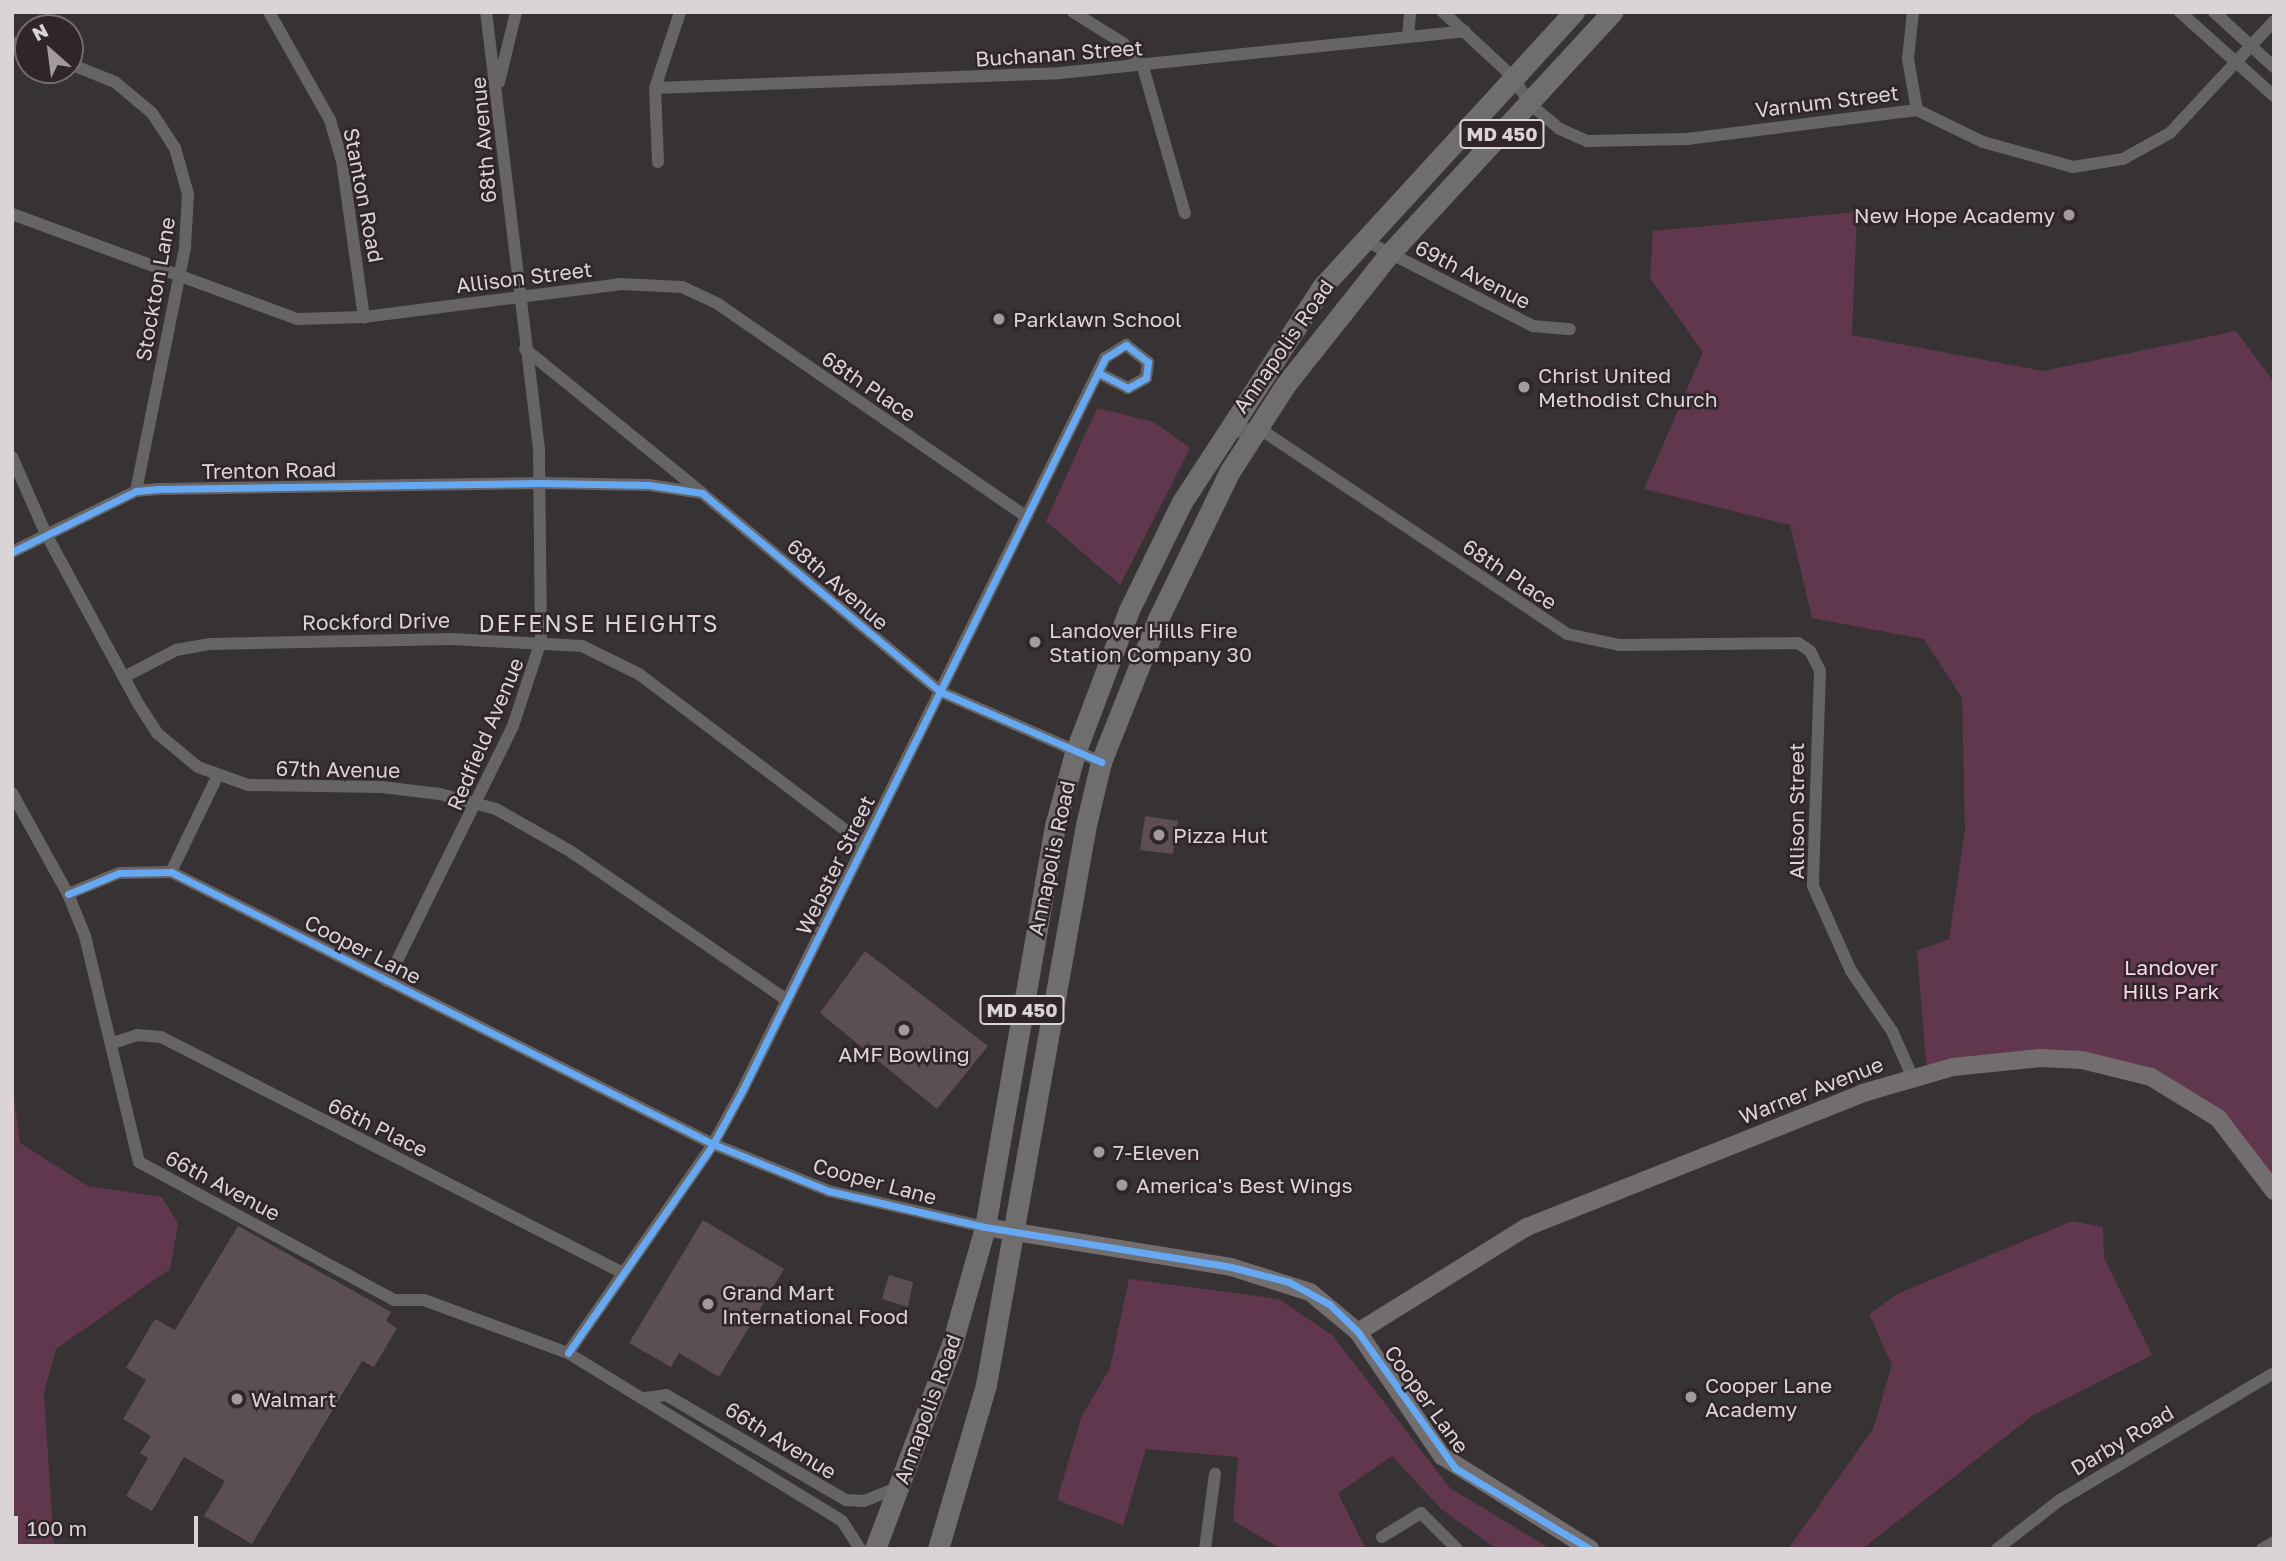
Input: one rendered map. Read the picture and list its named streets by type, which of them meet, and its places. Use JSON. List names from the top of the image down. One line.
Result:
{"streets":{"main road":["MD 450","Annapolis Road"],"street":["Buchanan Street","Varnum Street","68th Avenue","Stanton Road","69th Avenue","Allison Street","Stockton Lane","68th Place","Trenton Road","Rockford Drive","Redfield Avenue","67th Avenue","Webster Street","Cooper Lane","Warner Avenue","66th Place","66th Avenue","Darby Road"]},"crossings":[["Buchanan Street","Varnum Street"],["Varnum Street","Annapolis Road"],["68th Avenue","Allison Street"],["68th Avenue","Annapolis Road"],["68th Avenue","Trenton Road"],["68th Avenue","Redfield Avenue"],["68th Avenue","Webster Street"],["Stanton Road","Allison Street"],["69th Avenue","Annapolis Road"],["Allison Street","Stockton Lane"],["Allison Street","68th Place"],["Allison Street","Warner Avenue"],["Stockton Lane","Trenton Road"],["Annapolis Road","68th Place"],["Annapolis Road","Cooper Lane"],["Annapolis Road","66th Avenue"],["68th Place","Webster Street"],["Trenton Road","Redfield Avenue"],["Trenton Road","67th Avenue"],["Rockford Drive","Redfield Avenue"],["Rockford Drive","67th Avenue"],["Rockford Drive","Webster Street"],["Redfield Avenue","67th Avenue"],["Redfield Avenue","Cooper Lane"],["67th Avenue","Webster Street"],["Webster Street","Cooper Lane"],["Webster Street","66th Place"],["Webster Street","66th Avenue"],["Cooper Lane","Warner Avenue"],["Cooper Lane","66th Avenue"],["66th Place","66th Avenue"]],"districts":["DEFENSE HEIGHTS"],"parks":["Landover Hills Park"],"places":["New Hope Academy","Parklawn School","Christ United Methodist Church","Landover Hills Fire Station Company 30","Pizza Hut","AMF Bowling","7-Eleven","America's Best Wings","Grand Mart International Food","Cooper Lane Academy","Walmart"],"scale_bar":"100 m","north":"top left"}
